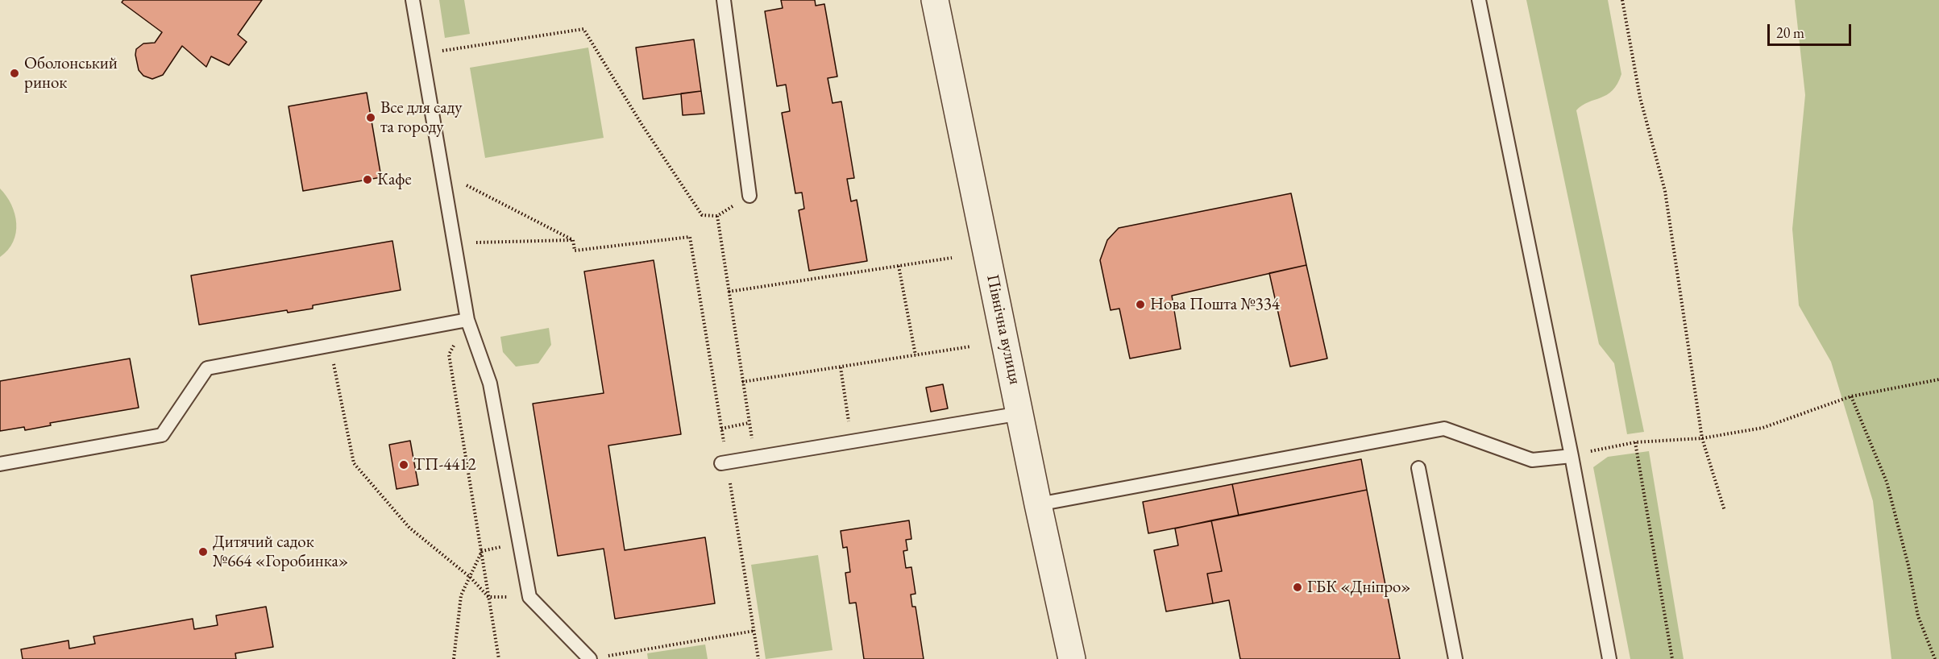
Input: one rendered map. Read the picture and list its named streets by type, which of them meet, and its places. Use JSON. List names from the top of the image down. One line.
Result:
{"streets":{"street":["Північна вулиця"]},"places":["Оболонський ринок","Все для саду та городу","Кафе","Нова Пошта №334","ТП-4412","Дитячий садок №664 «Горобинка»","ГБК «Дніпро»"],"scale_bar":"20 m"}
